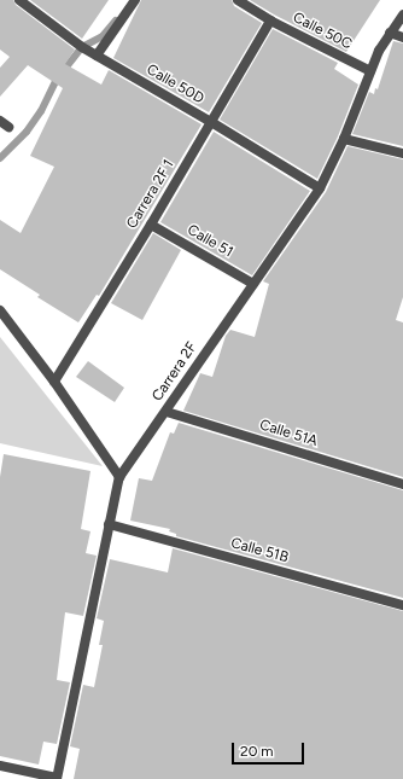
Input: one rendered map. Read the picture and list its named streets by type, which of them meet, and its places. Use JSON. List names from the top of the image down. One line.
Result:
{"streets":{"street":["Calle 50C","Calle 50D","Carrera 2F 1","Calle 51","Carrera 2F","Calle 51A","Calle 51B"]},"crossings":[["Calle 50C","Carrera 2F 1"],["Calle 50C","Carrera 2F"],["Calle 50D","Carrera 2F 1"],["Calle 50D","Carrera 2F"],["Carrera 2F 1","Calle 51"],["Calle 51","Carrera 2F"],["Carrera 2F","Calle 51A"],["Carrera 2F","Calle 51B"]],"scale_bar":"20 m"}
